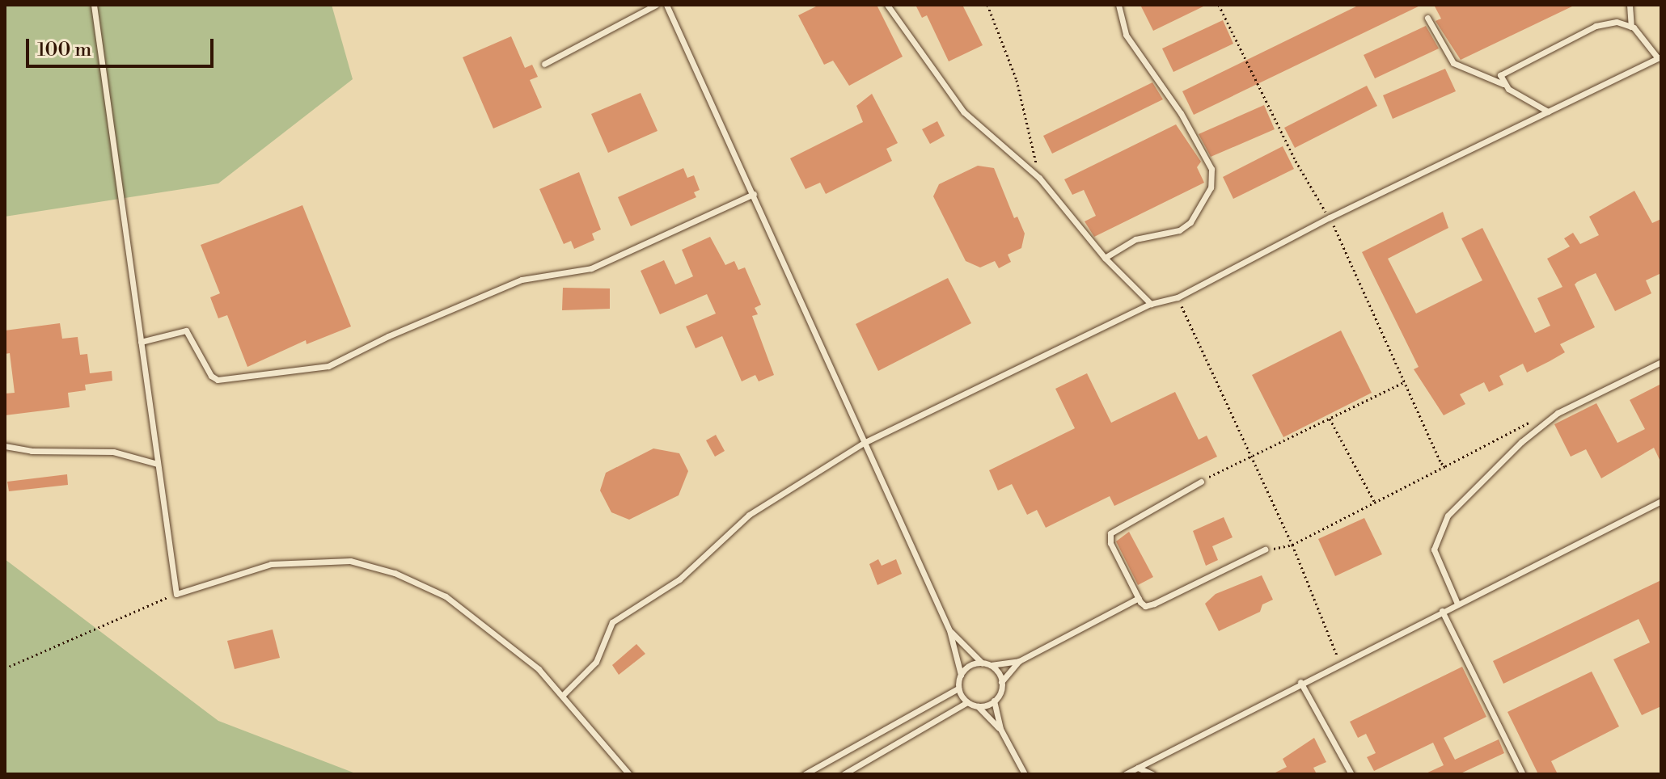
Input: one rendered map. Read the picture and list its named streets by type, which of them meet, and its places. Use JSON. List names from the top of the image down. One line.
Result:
{"scale_bar":"100 m"}
